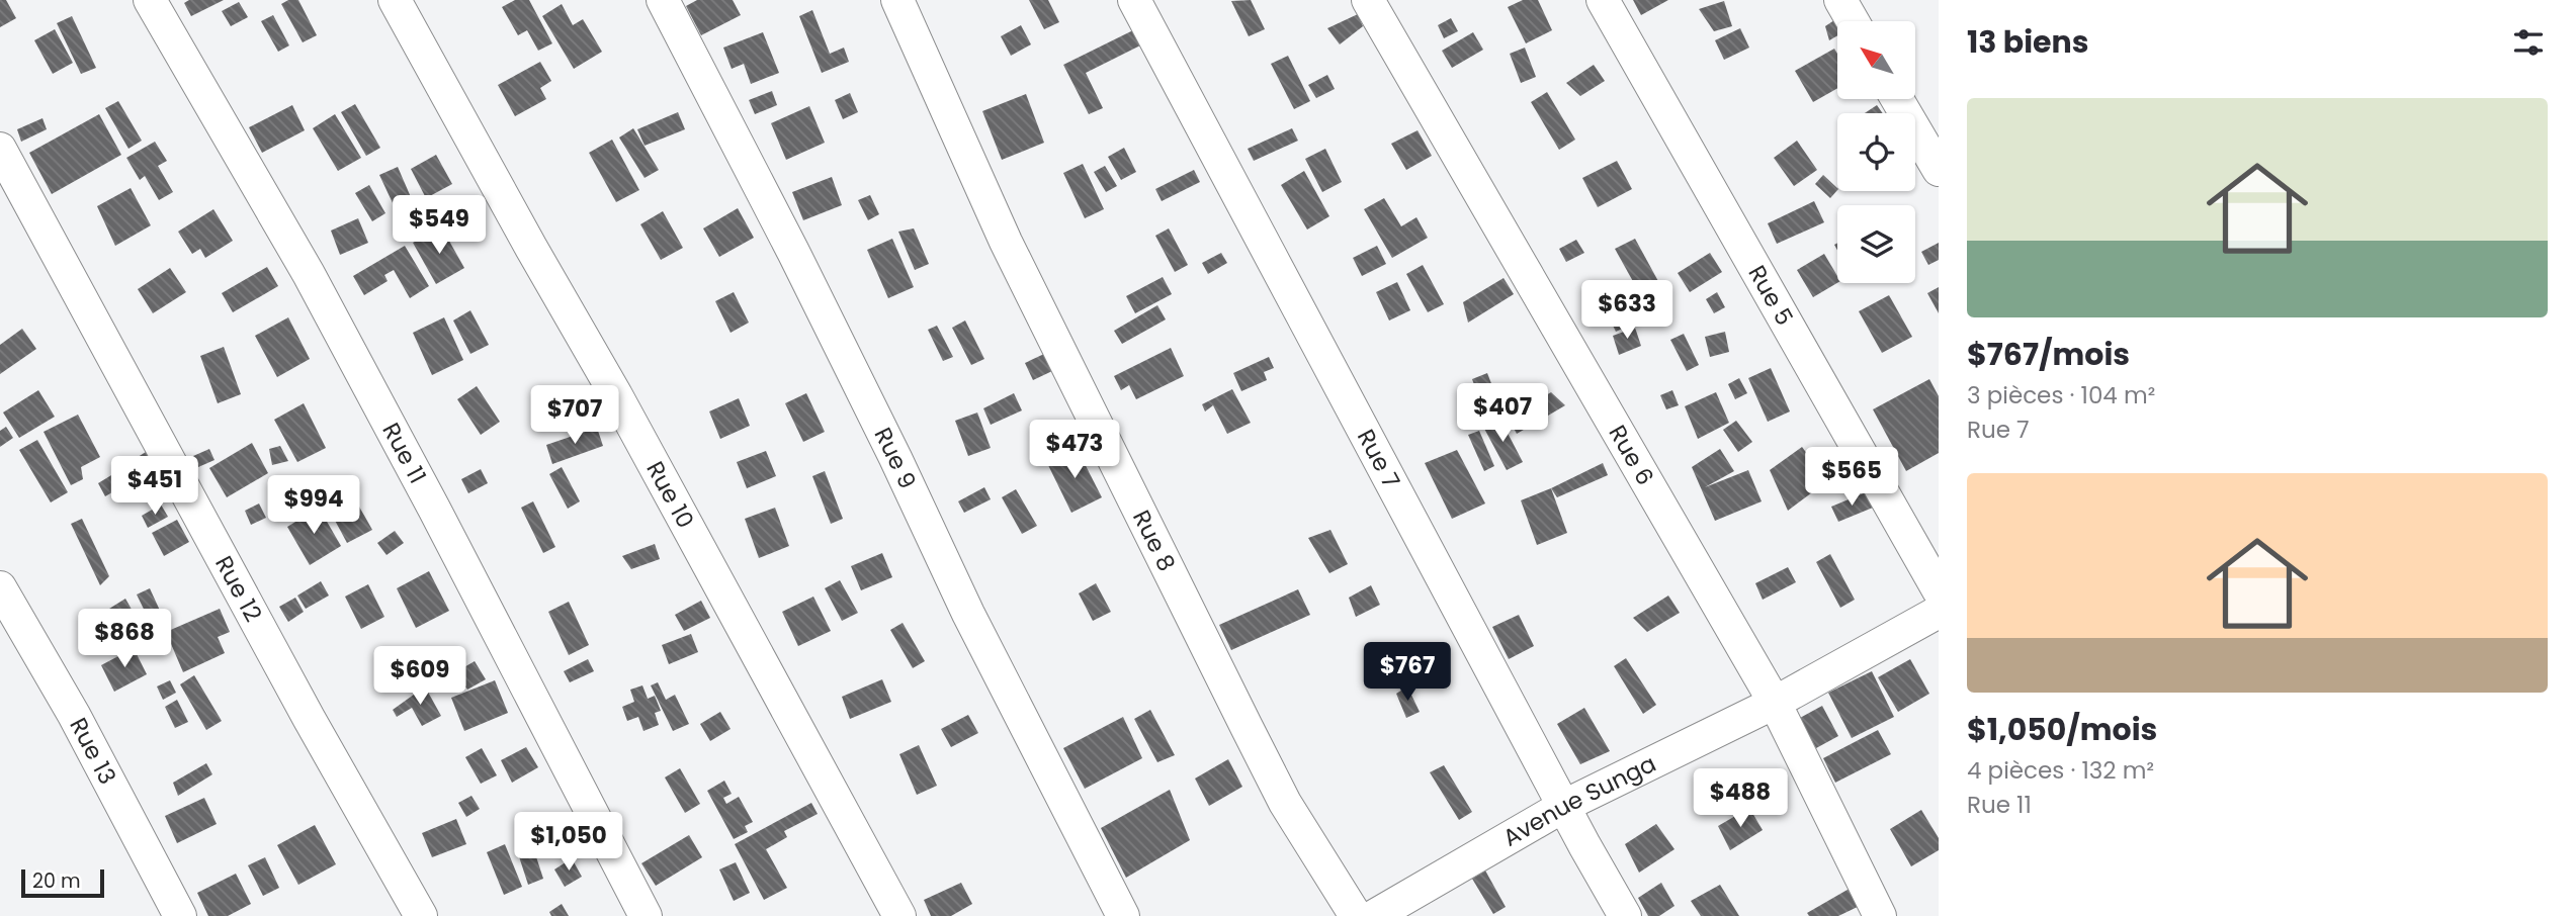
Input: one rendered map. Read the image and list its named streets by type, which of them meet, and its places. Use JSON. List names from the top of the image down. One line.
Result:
{"streets":{"street":["Rue 5","Rue 11","Rue 6","Rue 9","Rue 7","Rue 10","Rue 8","Rue 12","Rue 13","Avenue Sunga"]},"crossings":[["Rue 6","Avenue Sunga"],["Rue 7","Avenue Sunga"]],"scale_bar":"20 m","north":"top left","page":{"heading":"13 biens","list":[{"name":"$767/mois","note":"3 pièces · 104 m² · Rue 7"},{"name":"$1,050/mois","note":"4 pièces · 132 m² · Rue 11"}],"price":["$549","$633","$407","$707","$473","$565","$451","$994","$868","$767","$609","$488","$1,050"],"scale":"20 m"}}
